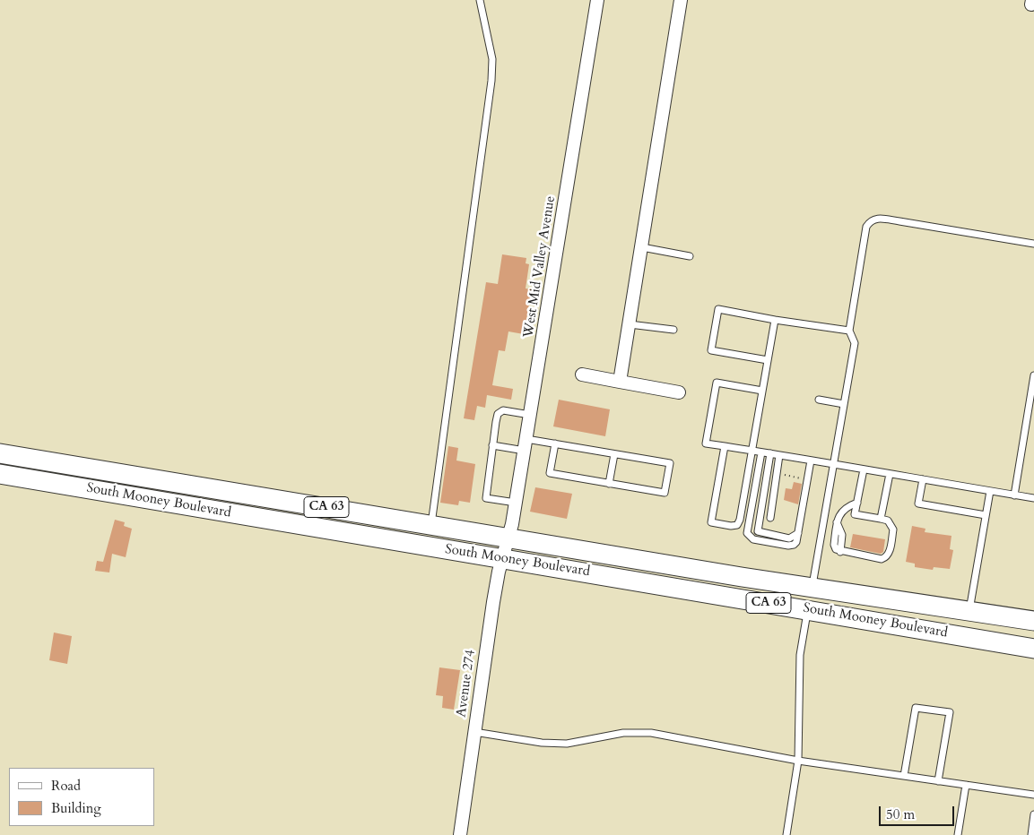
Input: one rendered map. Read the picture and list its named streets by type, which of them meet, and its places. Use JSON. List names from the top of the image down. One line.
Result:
{"streets":{"main road":["South Mooney Boulevard","CA 63"],"street":["West Mid Valley Avenue","Avenue 274"]},"crossings":[["West Mid Valley Avenue","South Mooney Boulevard"],["West Mid Valley Avenue","Avenue 274"],["South Mooney Boulevard","Avenue 274"]],"legend":["Road","Building"],"scale_bar":"50 m"}
